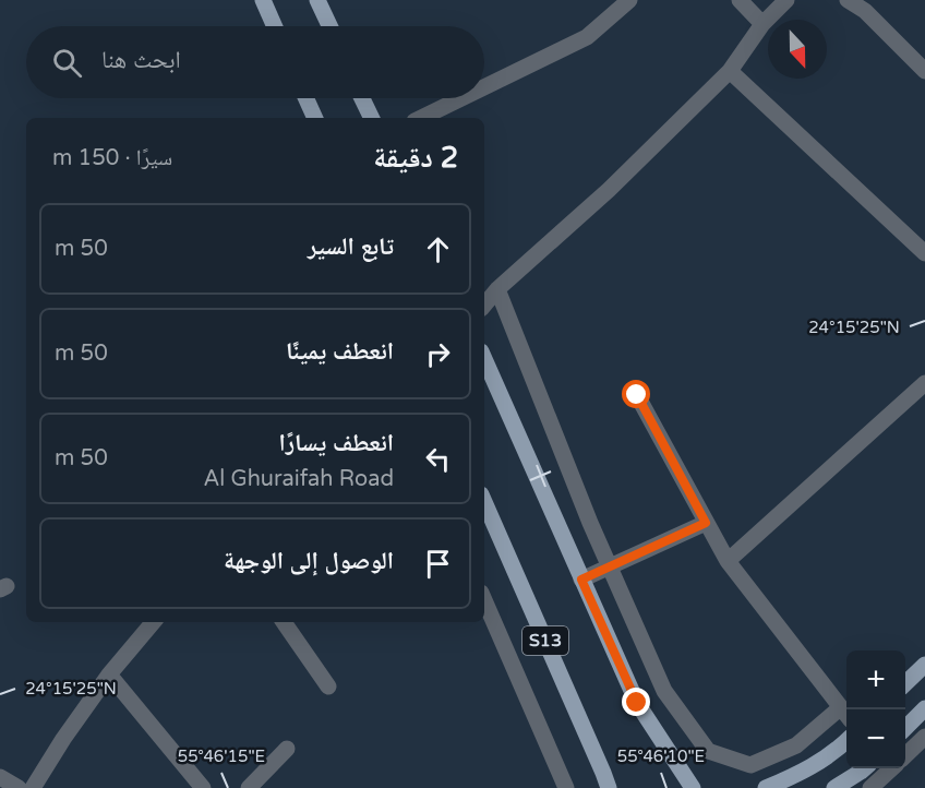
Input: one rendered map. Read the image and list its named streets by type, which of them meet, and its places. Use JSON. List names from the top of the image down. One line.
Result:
{"streets":{"main road":["S13"]},"north":"bottom","page":{"search":"ابحث هنا","heading":["2 دقيقة","سيرًا · 150 m"],"list":[["تابع السير","50 m"],["انعطف يمينًا","50 m"],["انعطف يسارًا","Al Ghuraifah Road","50 m"],"الوصول إلى الوجهة"],"map_buttons":["+","−"]},"coordinates":["24°15'25\"N","55°46'15\"E","55°46'10\"E"]}
